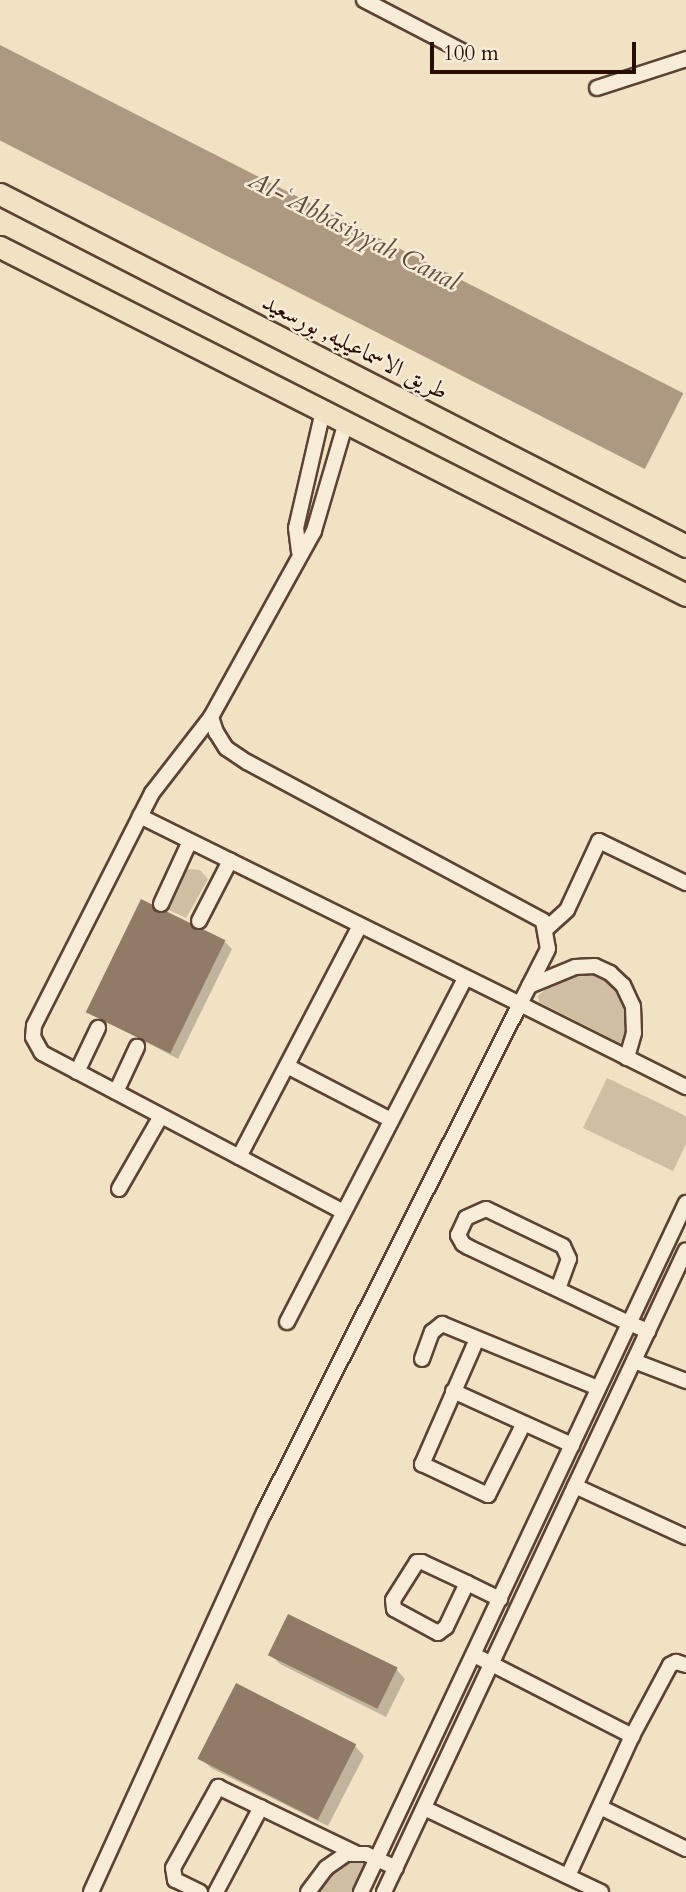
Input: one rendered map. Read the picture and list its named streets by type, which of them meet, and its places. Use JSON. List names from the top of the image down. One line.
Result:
{"streets":{"highway":["طريق الاسماعيليه, بورسعيد"]},"water":["Al-ʿAbbāsiyyah Canal"],"scale_bar":"100 m"}
